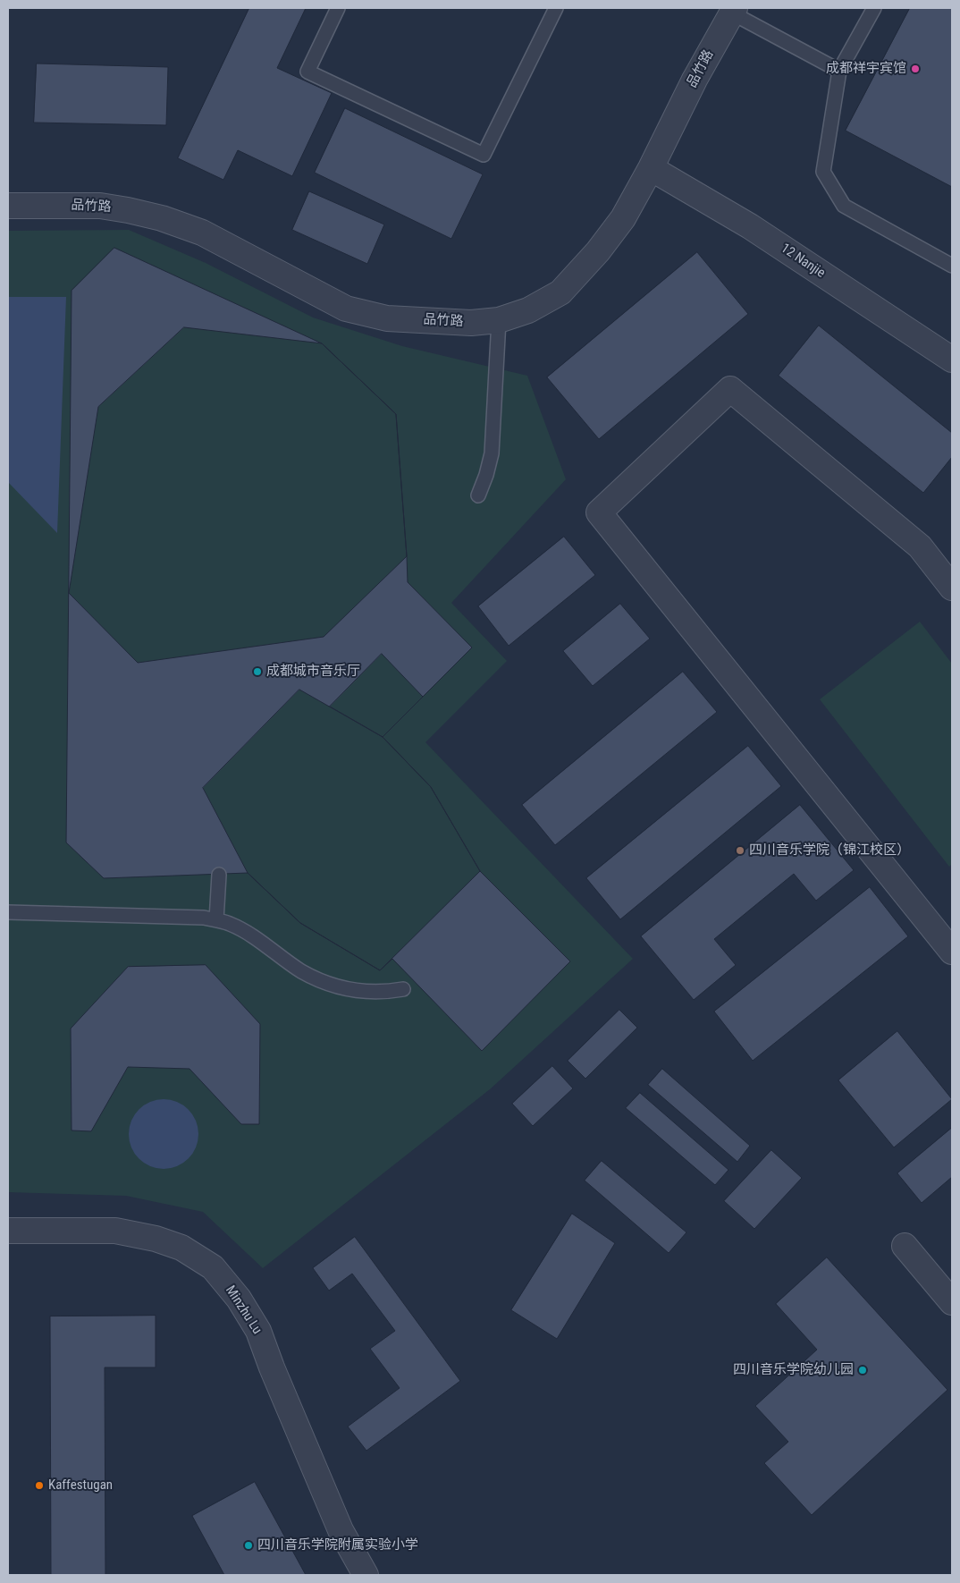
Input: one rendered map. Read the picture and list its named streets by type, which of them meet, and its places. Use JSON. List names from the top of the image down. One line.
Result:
{"streets":{"street":["品竹路","12 Nanjie","Minzhu Lu"]},"crossings":[["品竹路","12 Nanjie"]],"places":["成都祥宇宾馆","成都城市音乐厅","四川音乐学院（锦江校区）","四川音乐学院幼儿园","Kaffestugan","四川音乐学院附属实验小学"]}
